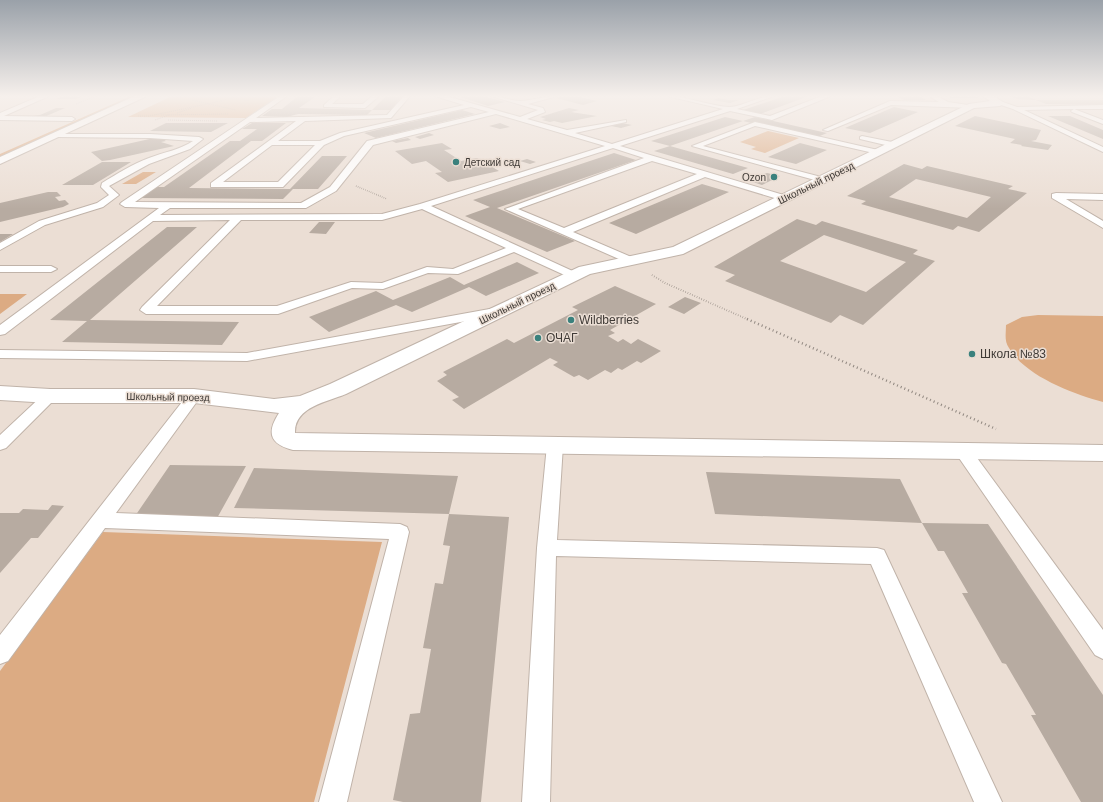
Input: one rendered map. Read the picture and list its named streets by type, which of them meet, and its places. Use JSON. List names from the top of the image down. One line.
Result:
{"streets":{"street":["Школьный проезд"]},"places":["Детский сад","Ozon","Wildberries","ОЧАГ","Школа №83"]}
